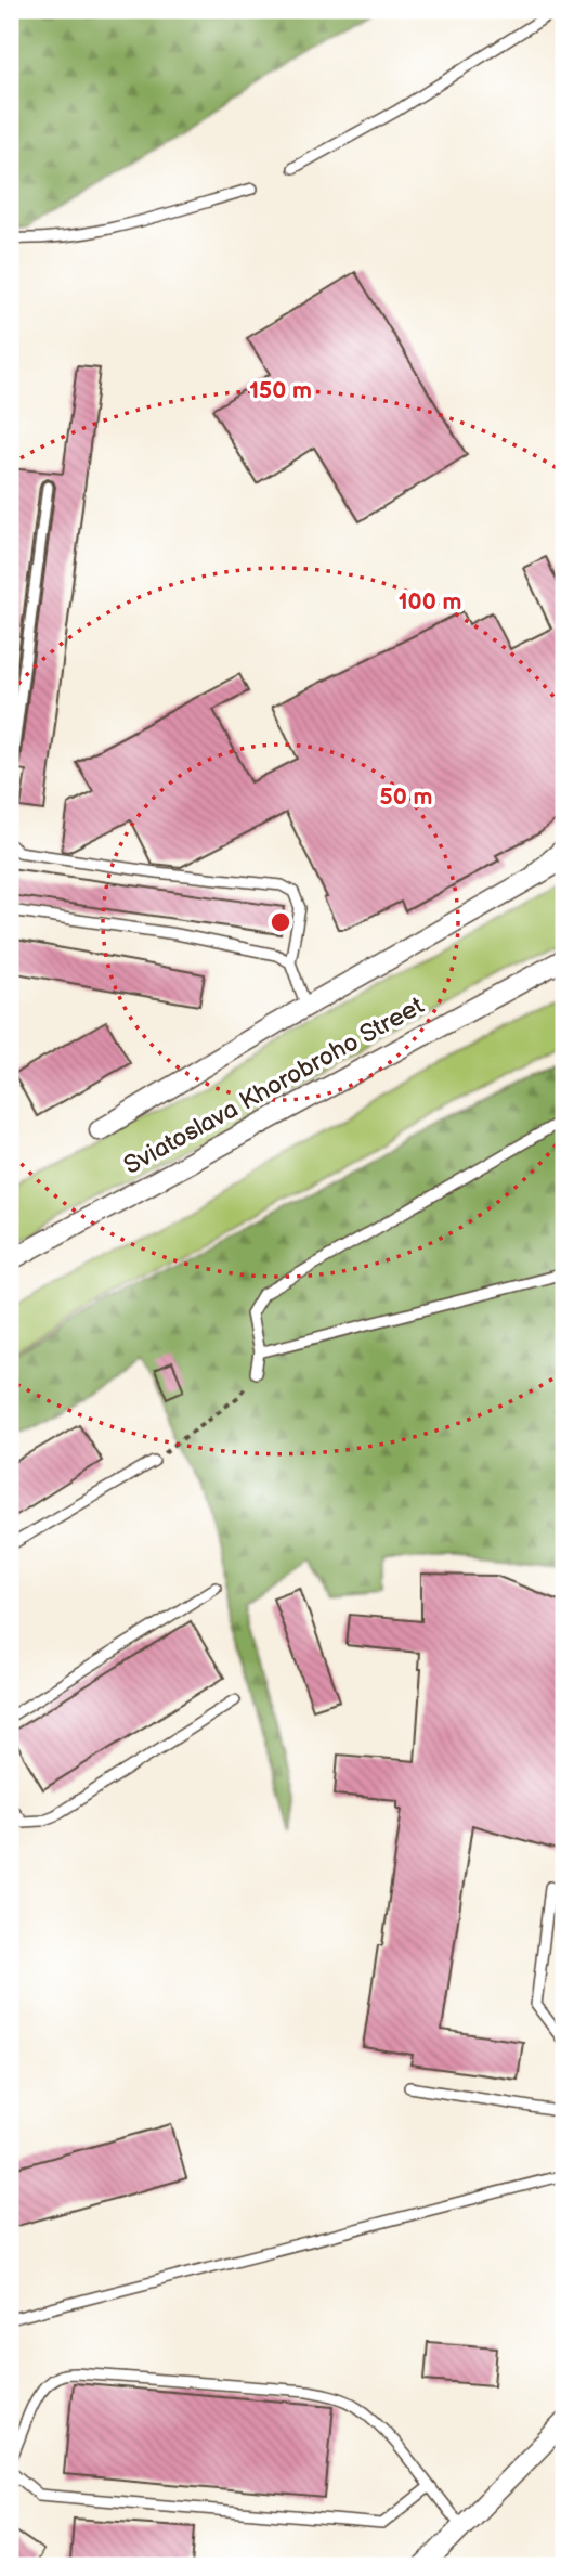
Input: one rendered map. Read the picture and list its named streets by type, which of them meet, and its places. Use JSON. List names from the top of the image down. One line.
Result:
{"streets":{"street":["Sviatoslava Khorobroho Street"]},"rings":["150 m","100 m","50 m"]}
